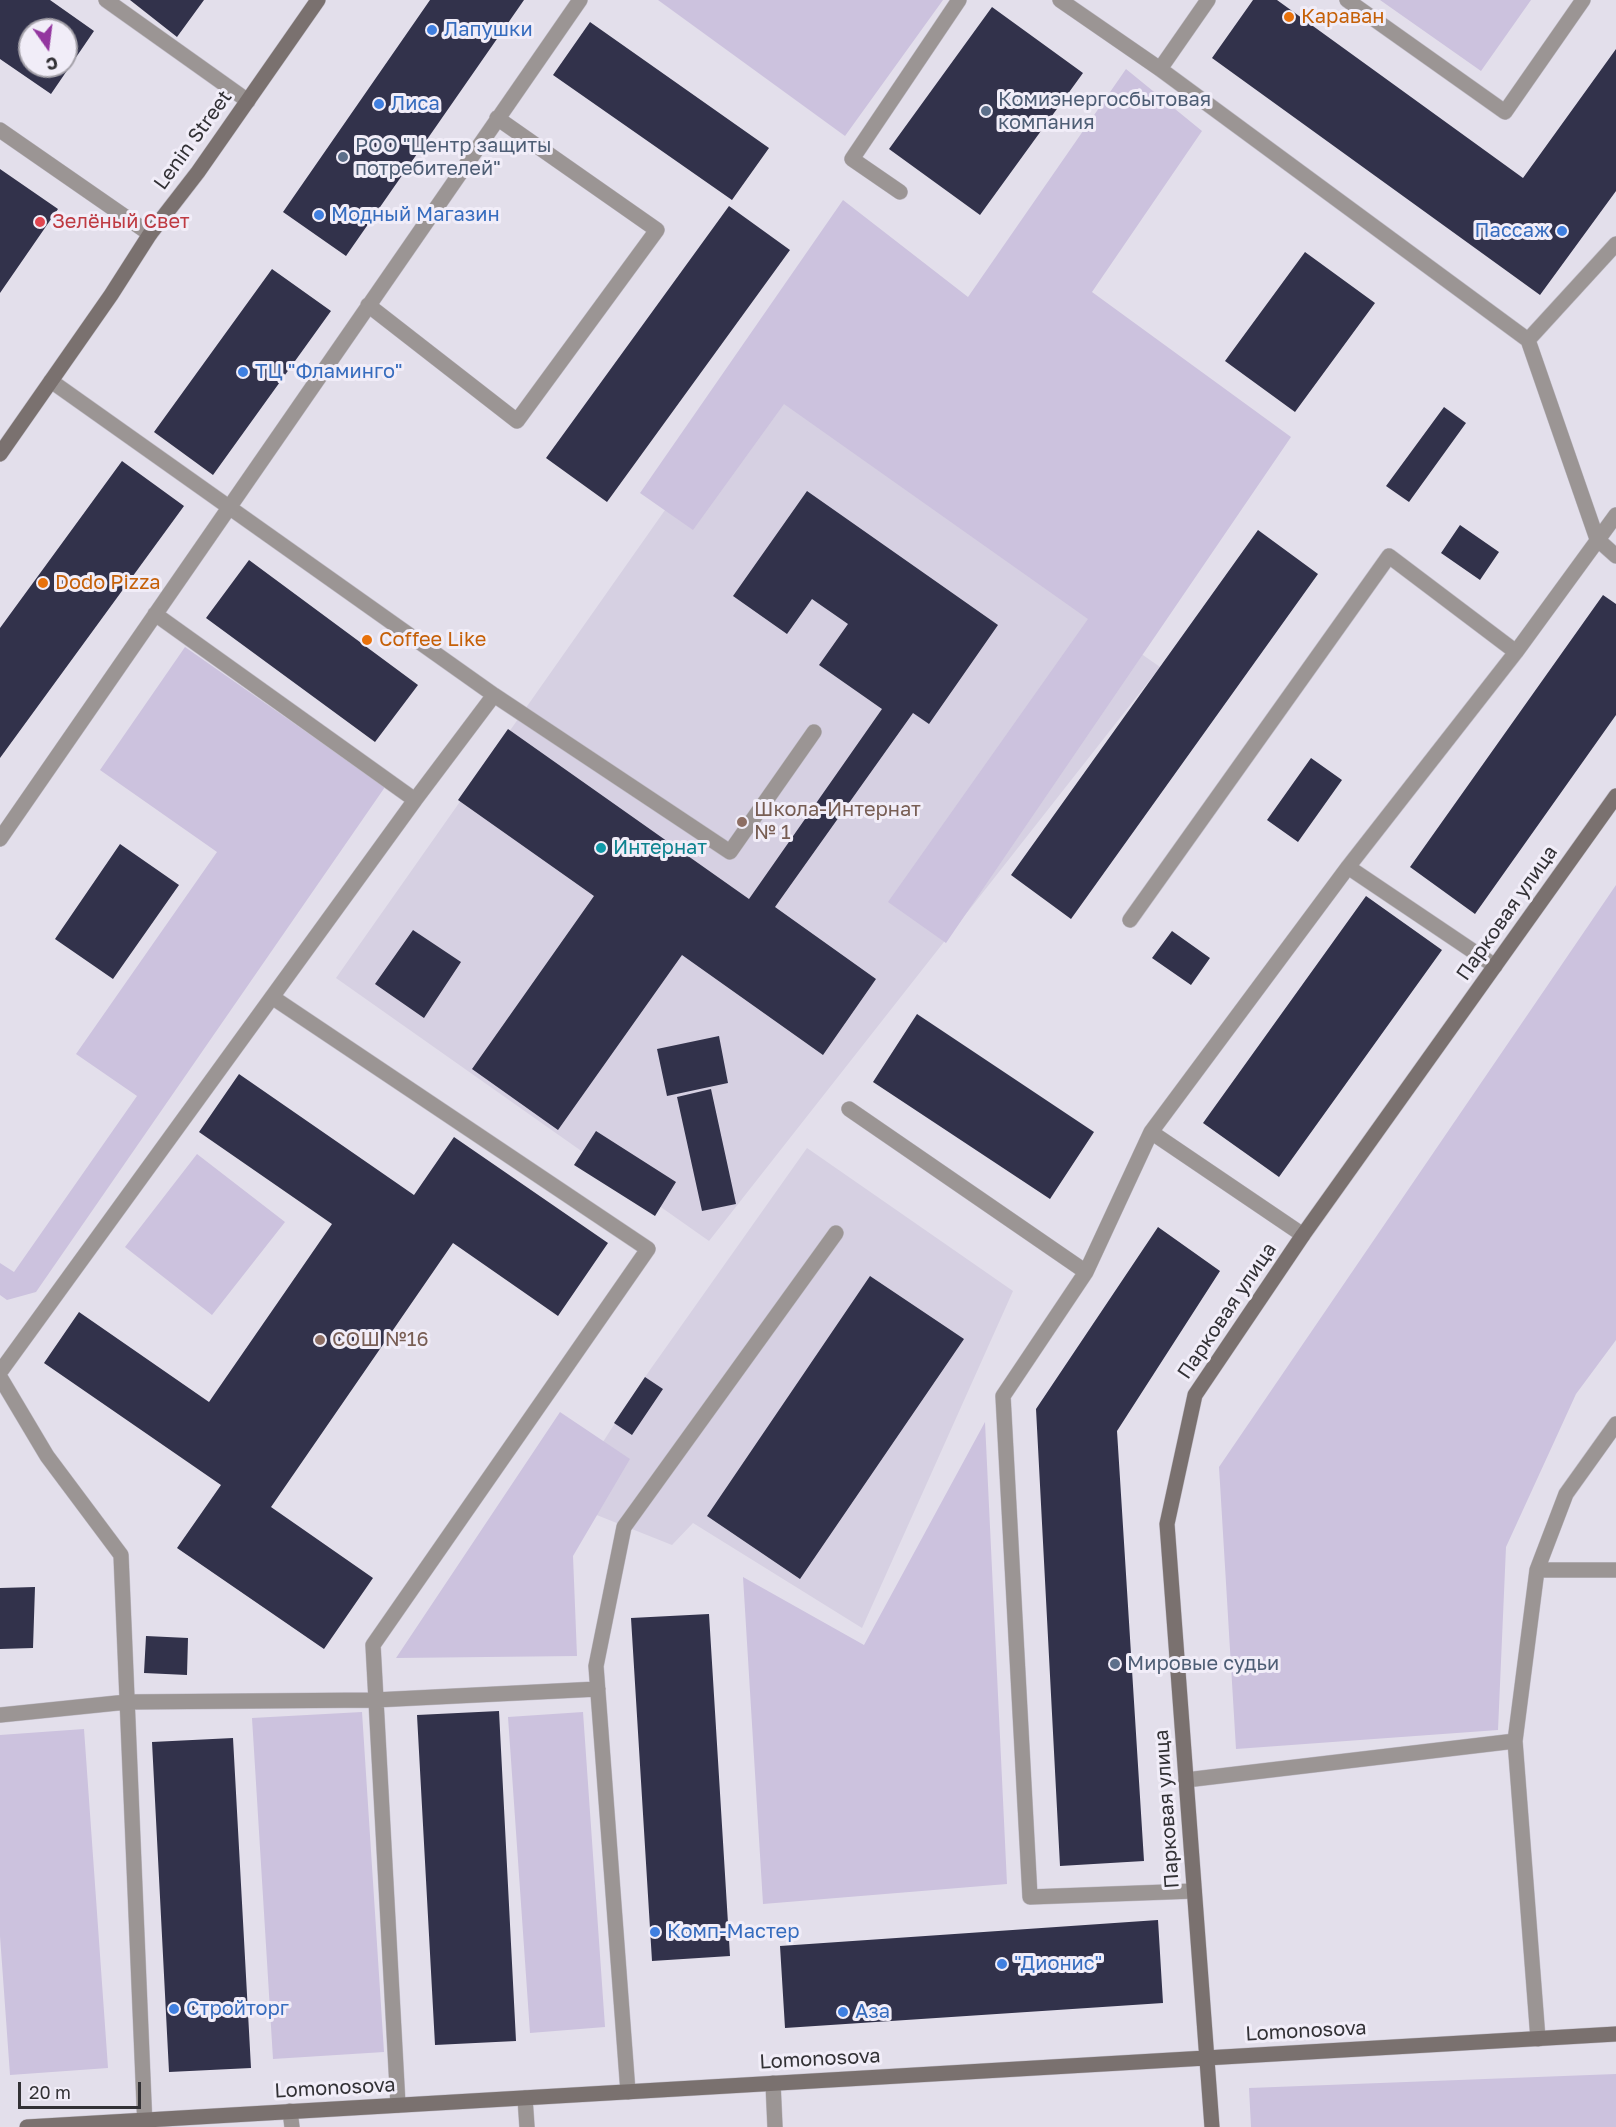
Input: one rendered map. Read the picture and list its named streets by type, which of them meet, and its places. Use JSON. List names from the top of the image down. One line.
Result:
{"streets":{"main road":["Lenin Street","Парковая улица","Lomonosova"]},"crossings":[["Парковая улица","Lomonosova"]],"places":["Караван","Лапушки","Лиса","Комиэнергосбытовая компания","РОО \"Центр защиты потребителей\"","Модный Магазин","Зелёный Свет","Пассаж","ТЦ \"Фламинго\"","Dodo Pizza","Coffee Like","Школа-Интернат № 1","Интернат","СОШ №16","Мировые судьи","Комп-Мастер","\"Дионис\"","Стройторг","Аза"],"scale_bar":"20 m","north":"bottom"}
